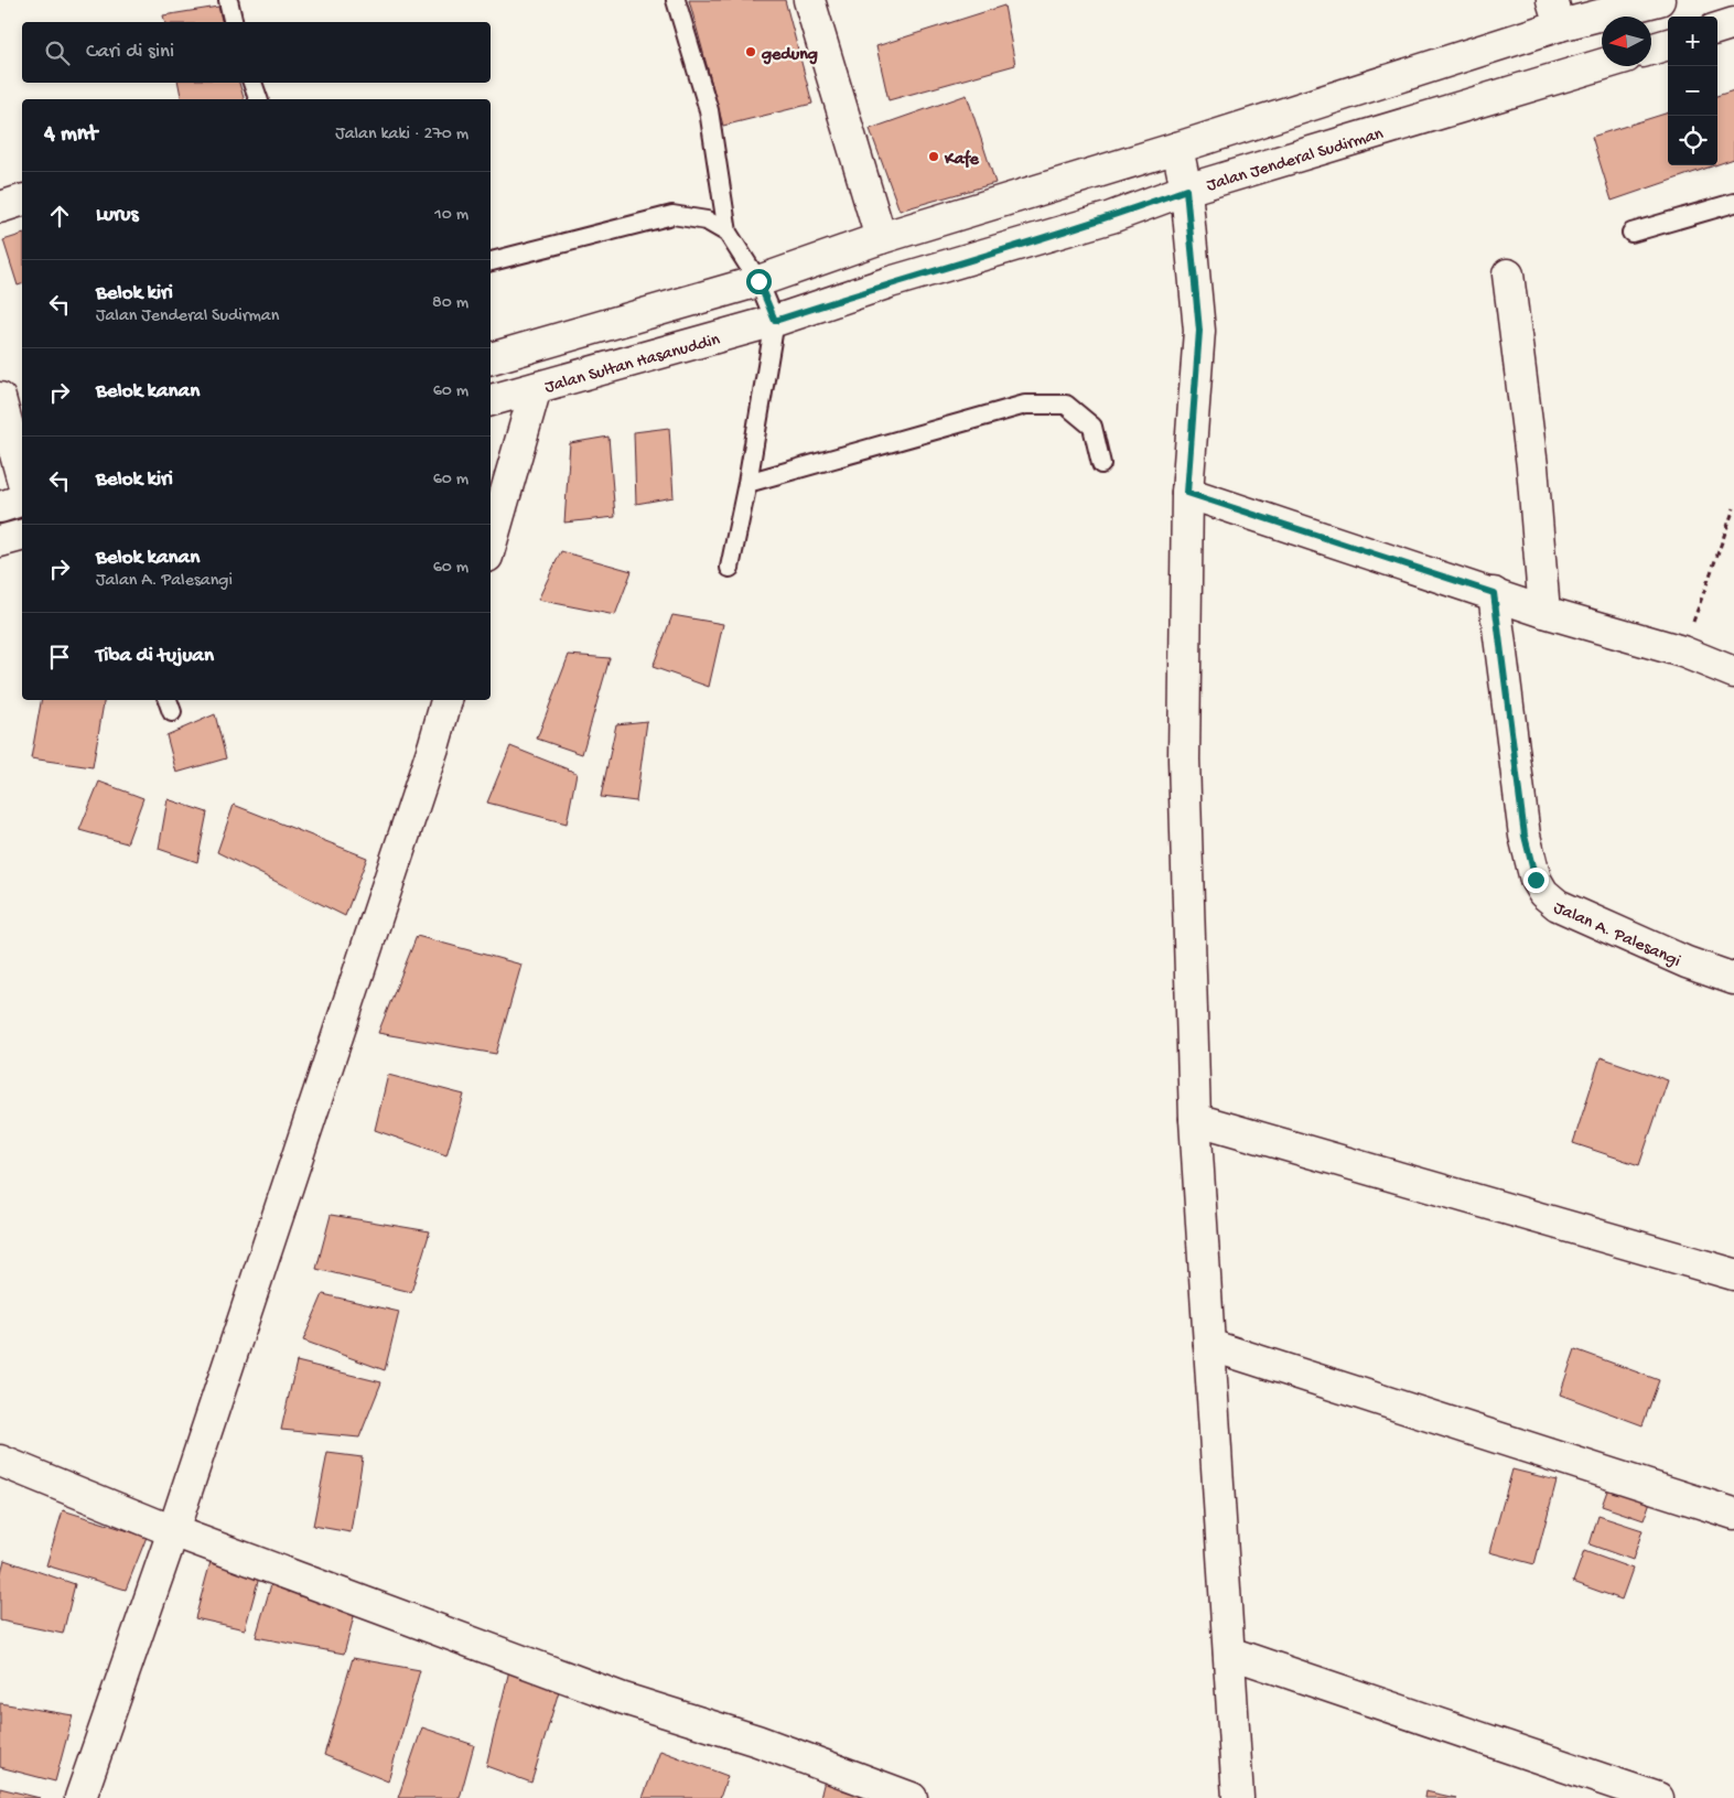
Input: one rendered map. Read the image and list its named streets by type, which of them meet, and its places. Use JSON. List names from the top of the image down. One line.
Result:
{"streets":{"street":["Jalan Jenderal Sudirman","Jalan Sultan Hasanuddin","Jalan A. Palesangi"]},"crossings":[["Jalan Jenderal Sudirman","Jalan Sultan Hasanuddin"]],"places":["gedung","Kafe"],"north":"left","page":{"map_buttons":["+","−"],"search":"Cari di sini","heading":["4 mnt","Jalan kaki · 270 m"],"list":[["Lurus","10 m"],["Belok kiri","Jalan Jenderal Sudirman","80 m"],["Belok kanan","60 m"],["Belok kiri","60 m"],["Belok kanan","Jalan A. Palesangi","60 m"],"Tiba di tujuan"]}}
